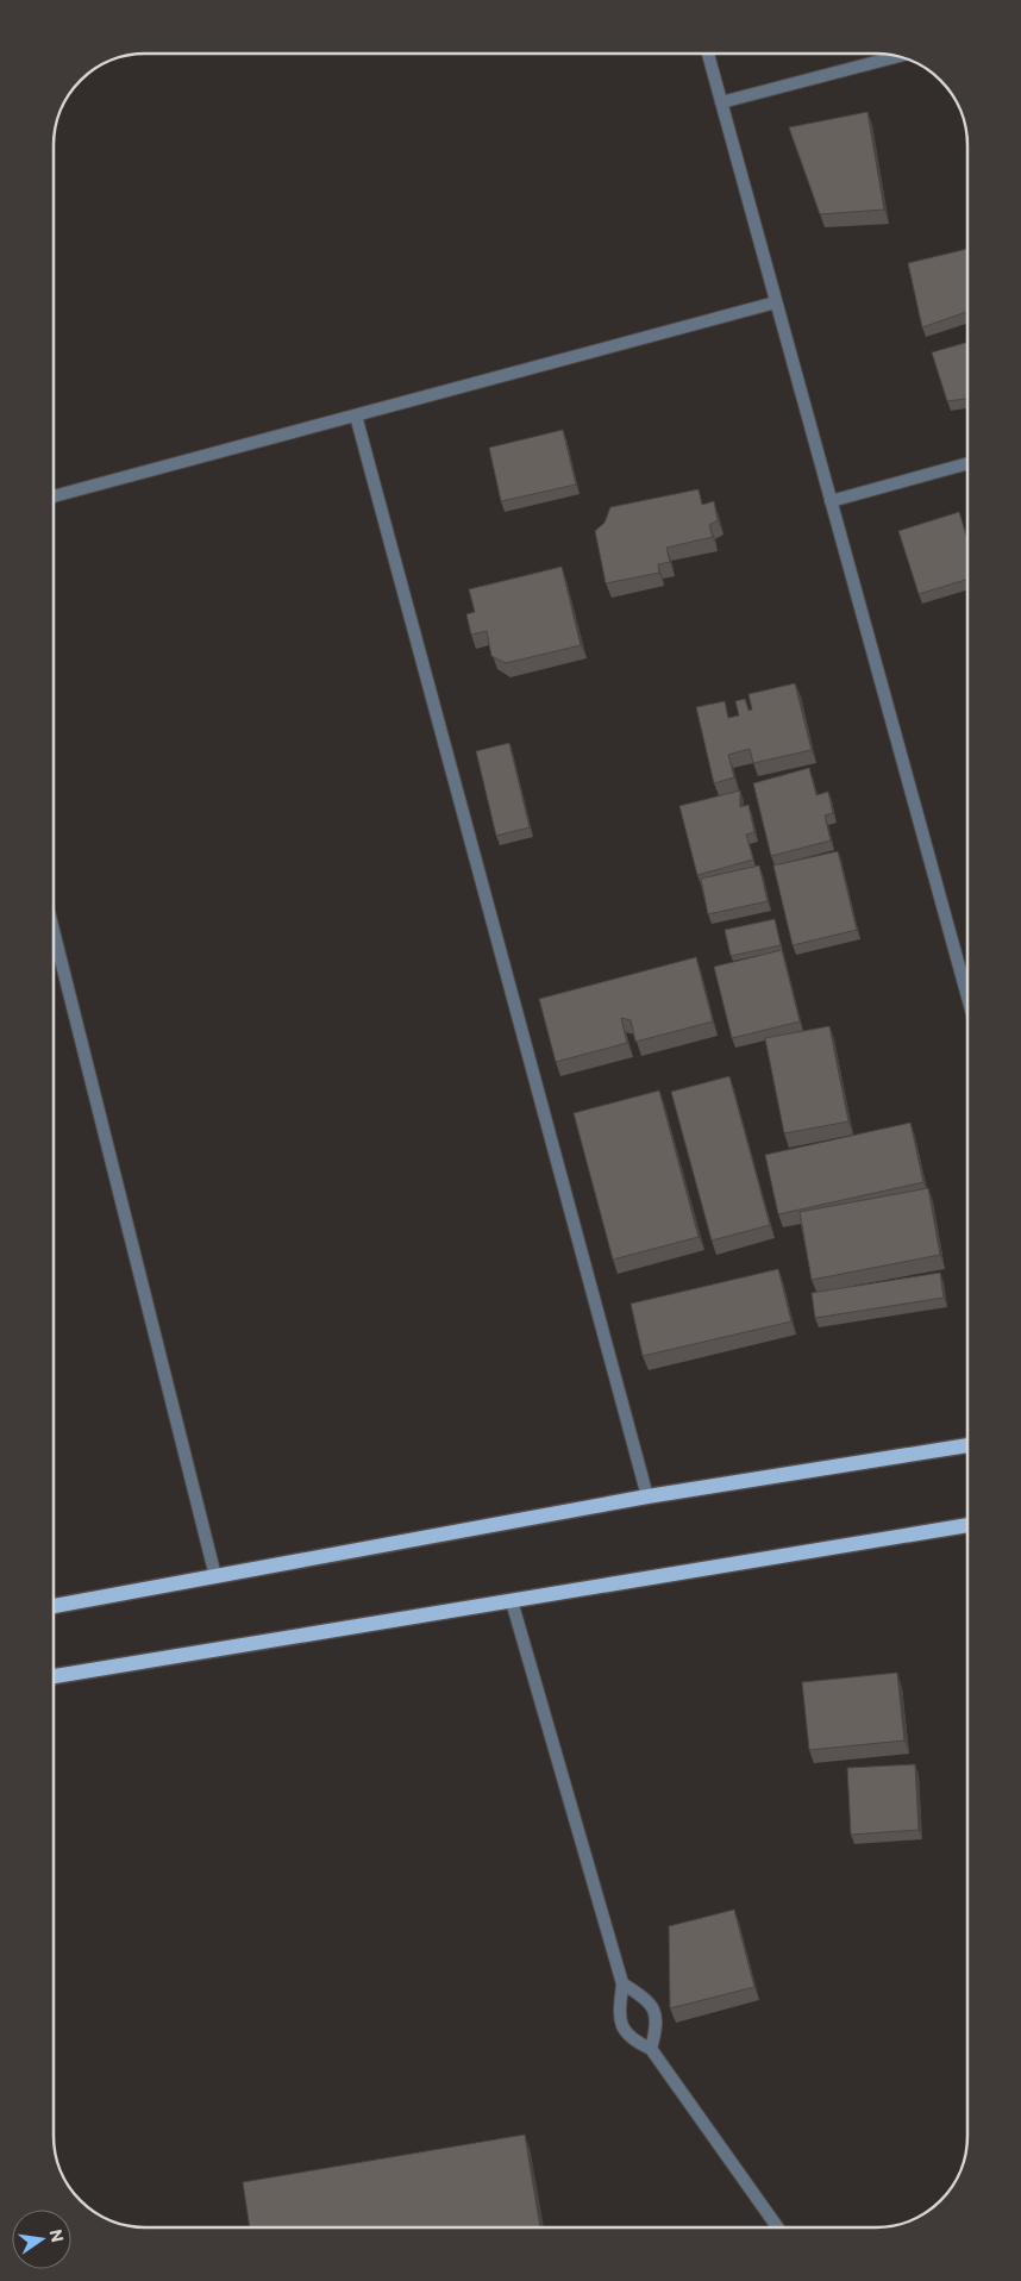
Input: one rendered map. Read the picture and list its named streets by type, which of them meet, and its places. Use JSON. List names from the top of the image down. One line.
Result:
{"north":"right"}
